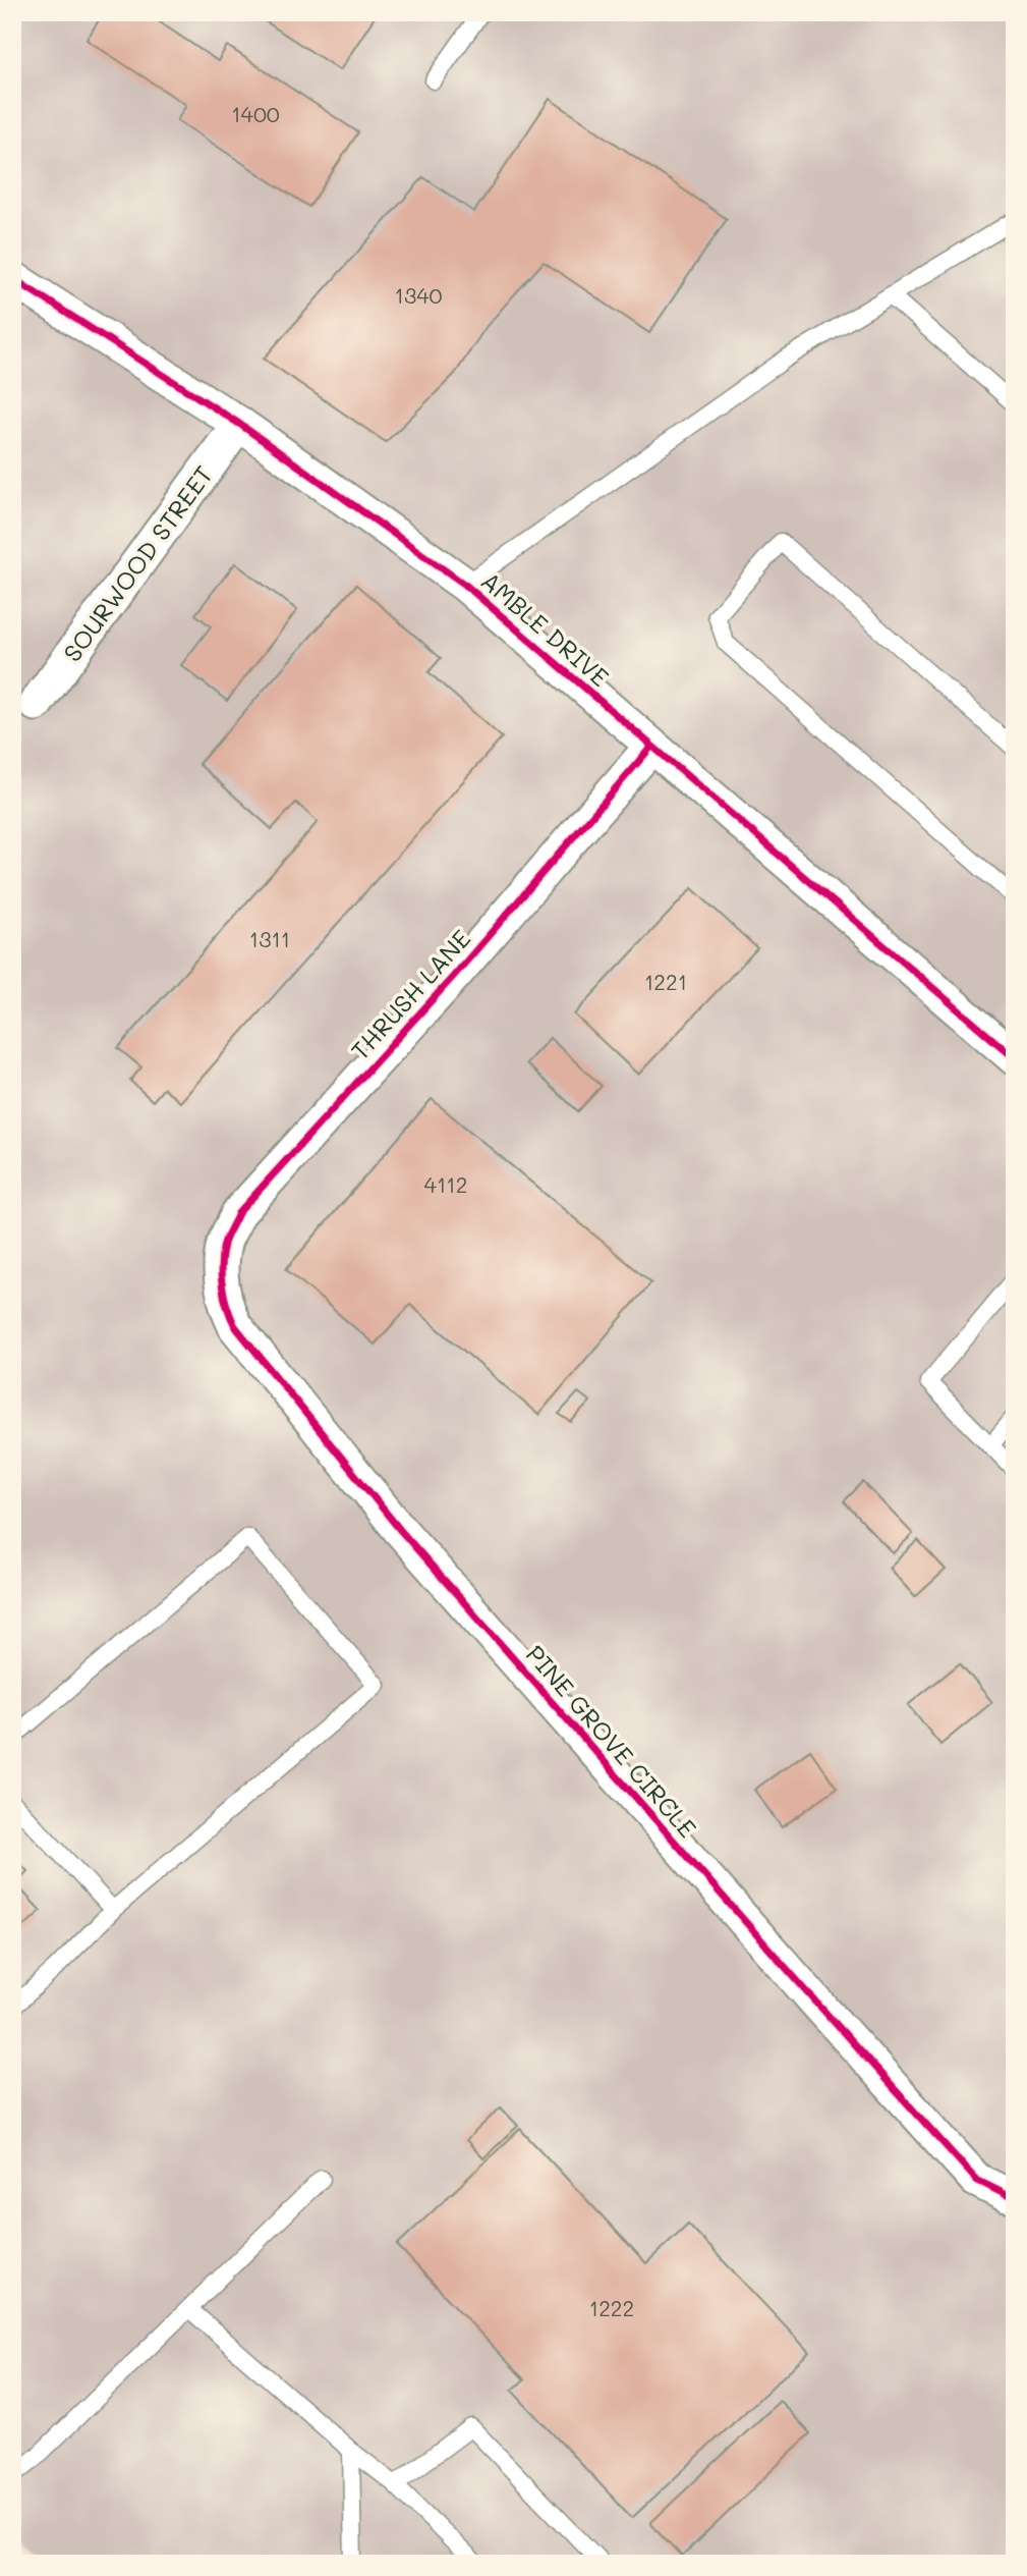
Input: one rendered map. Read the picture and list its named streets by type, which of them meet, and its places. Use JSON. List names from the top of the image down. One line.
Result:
{"streets":{"street":["SOURWOOD STREET","AMBLE DRIVE","THRUSH LANE","PINE GROVE CIRCLE"]},"crossings":[["SOURWOOD STREET","AMBLE DRIVE"],["AMBLE DRIVE","THRUSH LANE"],["THRUSH LANE","PINE GROVE CIRCLE"]],"house_numbers":["1400","1340","1311","1221","4112","1222"]}
